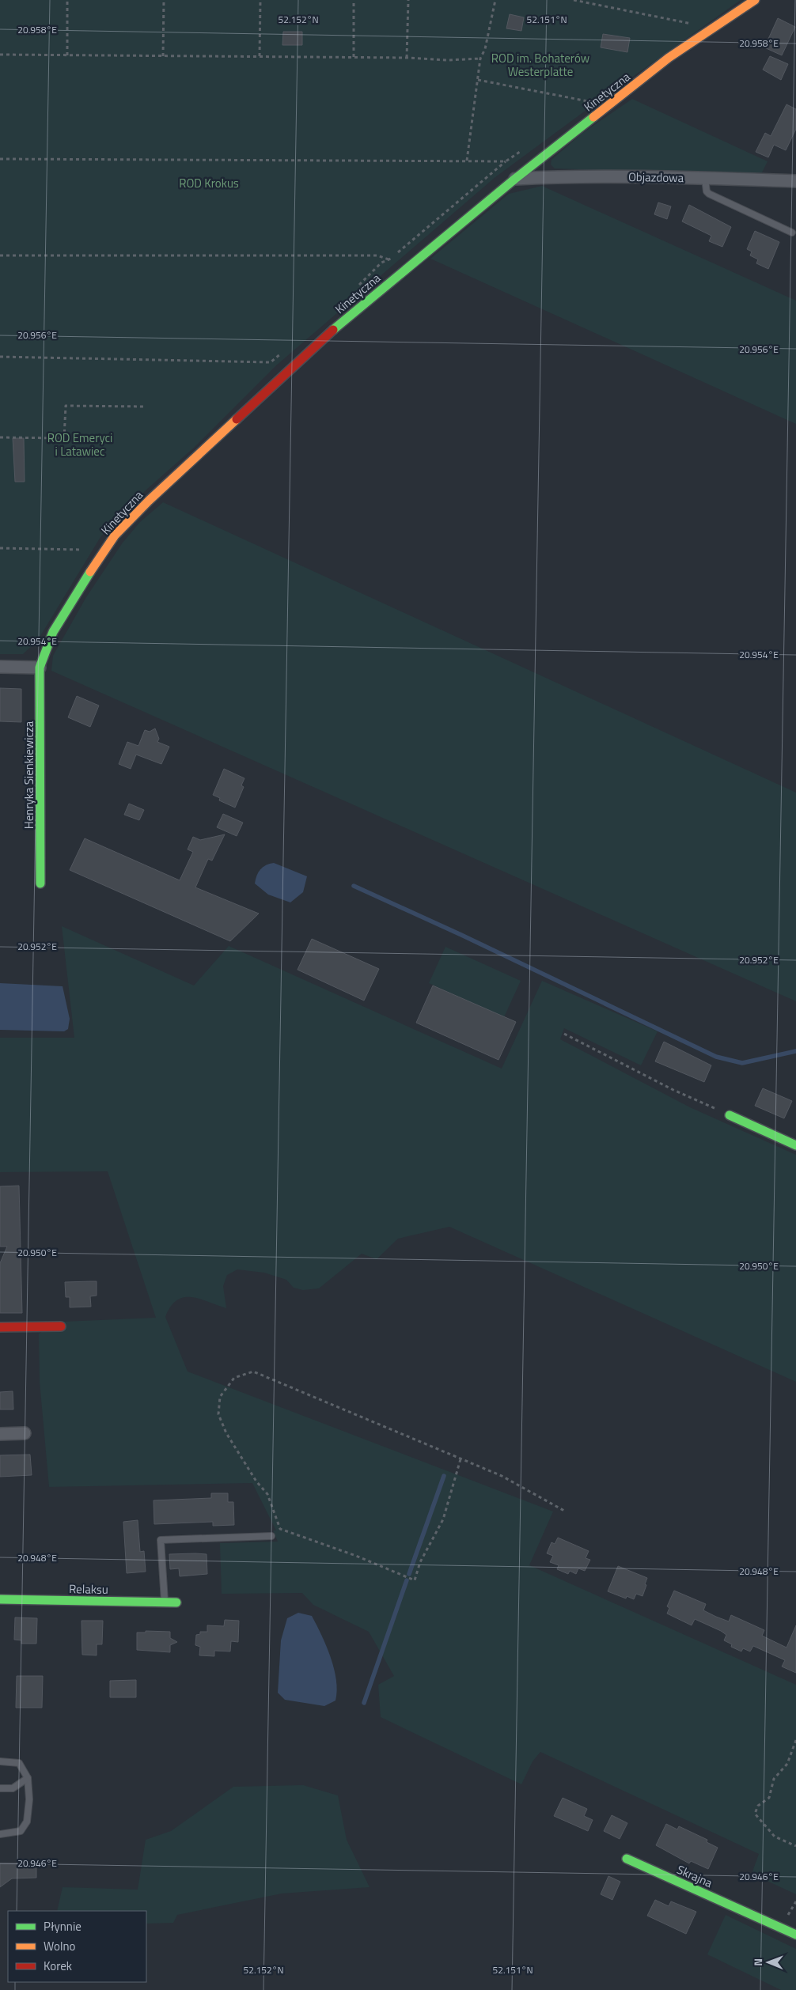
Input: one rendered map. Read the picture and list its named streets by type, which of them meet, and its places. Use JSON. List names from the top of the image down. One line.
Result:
{"streets":{"street":["Kinetyczna","Objazdowa","Henryka Sienkiewicza","Relaksu","Skrajna"]},"crossings":[["Kinetyczna","Objazdowa"],["Kinetyczna","Henryka Sienkiewicza"]],"parks":["ROD im. Bohaterów Westerplatte","ROD Krokus","ROD Emeryci i Latawiec"],"legend":["Płynnie","Wolno","Korek"],"north":"left","coordinates":["52.152°N","52.151°N","20.958°E","20.956°E","20.954°E","20.952°E","20.950°E","20.948°E","20.946°E"]}
